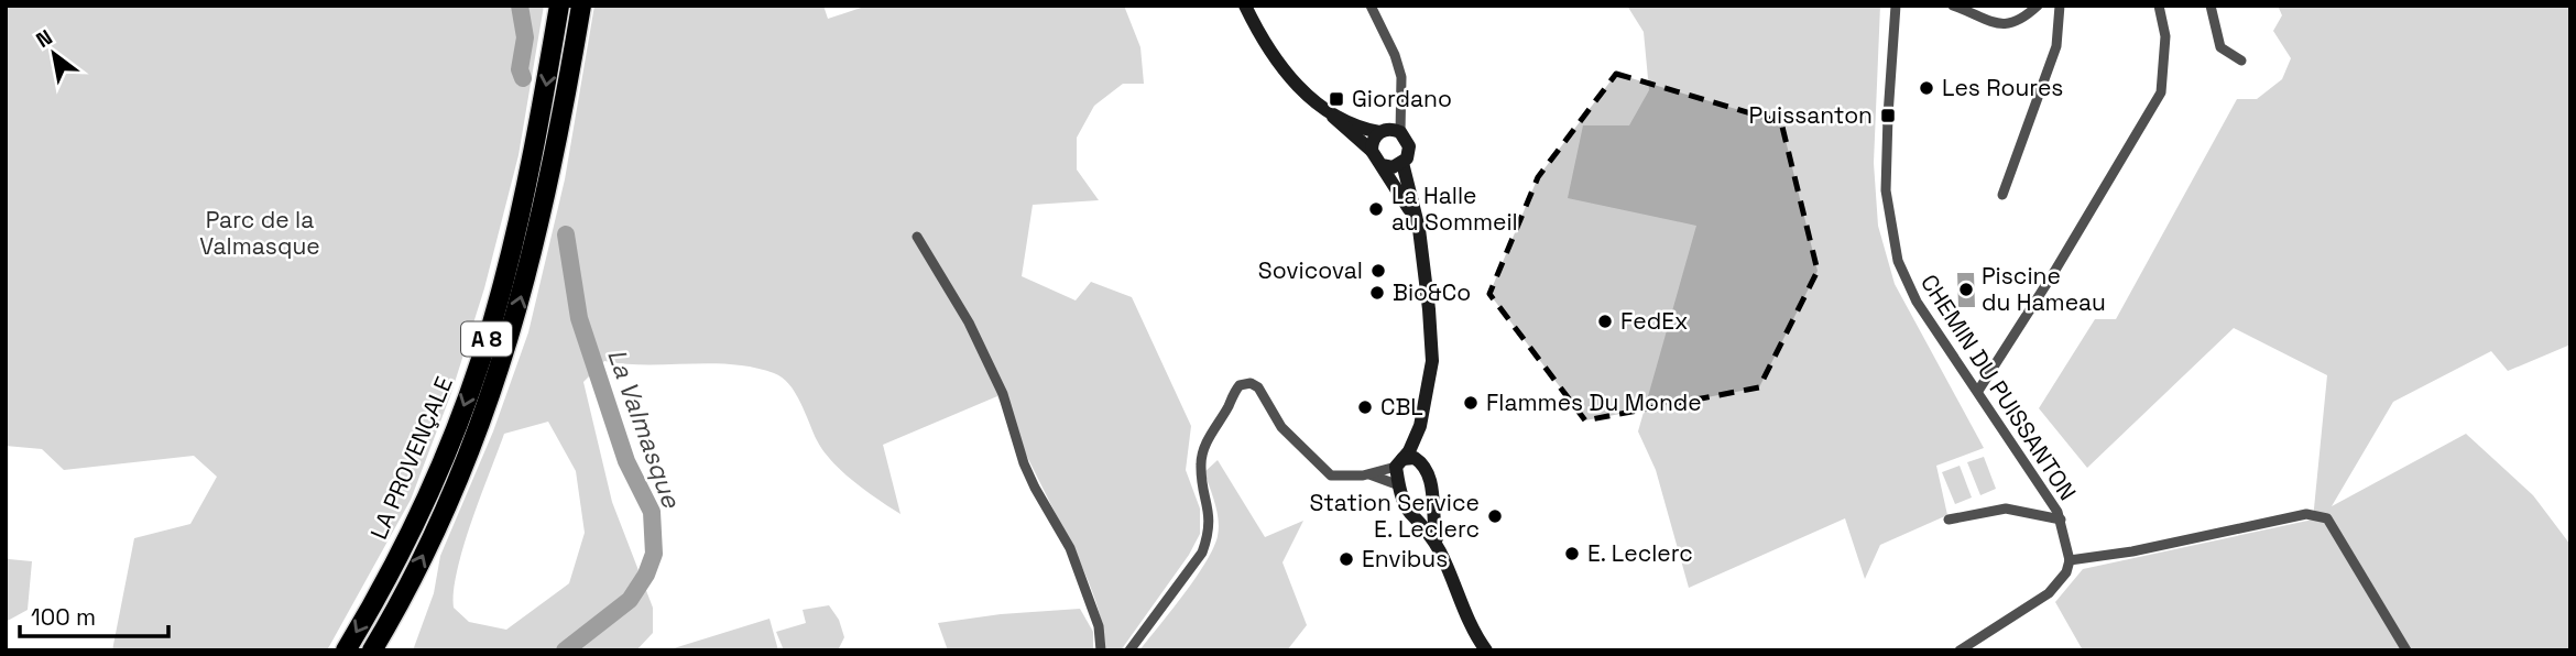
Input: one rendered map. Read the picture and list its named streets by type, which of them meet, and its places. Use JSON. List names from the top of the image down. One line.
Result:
{"streets":{"highway":["A 8","LA PROVENÇALE"],"street":["CHEMIN DU PUISSANTON"]},"water":["La Valmasque"],"parks":["Parc de la Valmasque"],"places":{"other":["Les Roures","La Halle au Sommeil","Sovicoval","Piscine du Hameau","Bio&Co","FedEx","Flammes Du Monde","CBL","Station Service E. Leclerc","E. Leclerc","Envibus"],"transit":["Giordano","Puissanton"]},"scale_bar":"100 m","north":"top left"}
